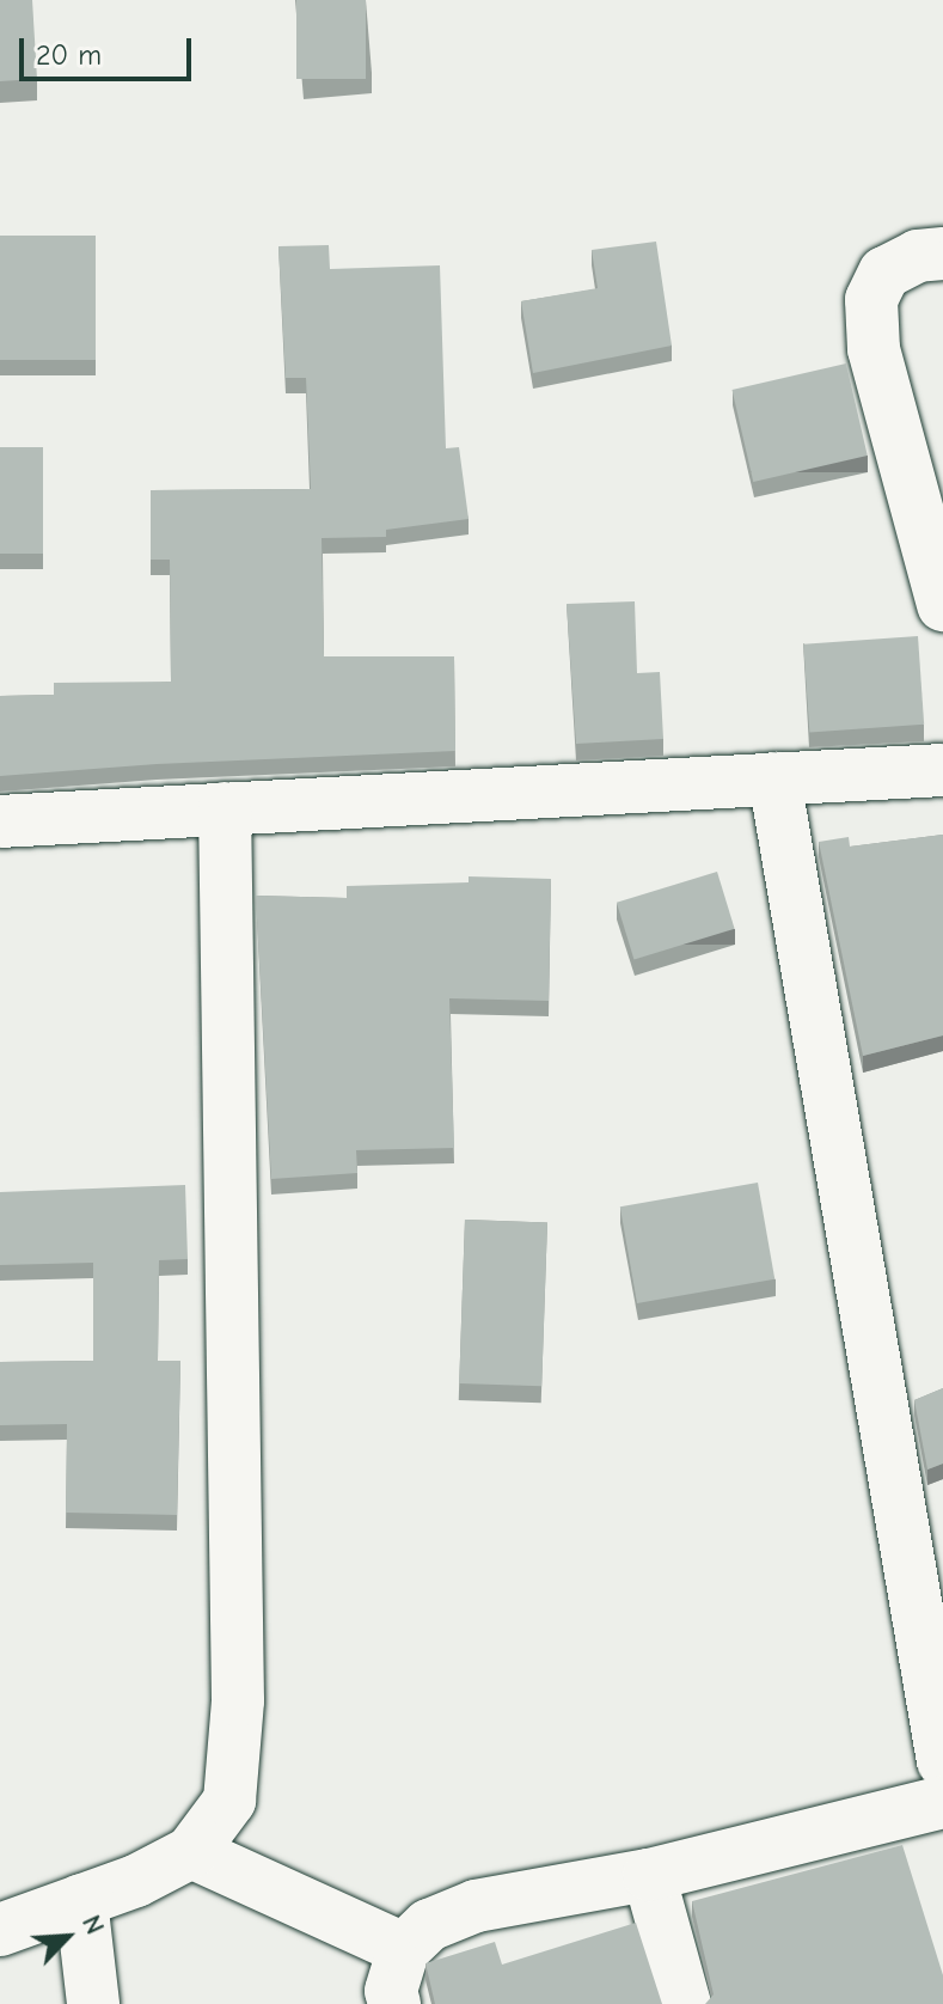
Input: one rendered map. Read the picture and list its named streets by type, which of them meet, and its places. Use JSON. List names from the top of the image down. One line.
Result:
{"scale_bar":"20 m","north":"top right"}
